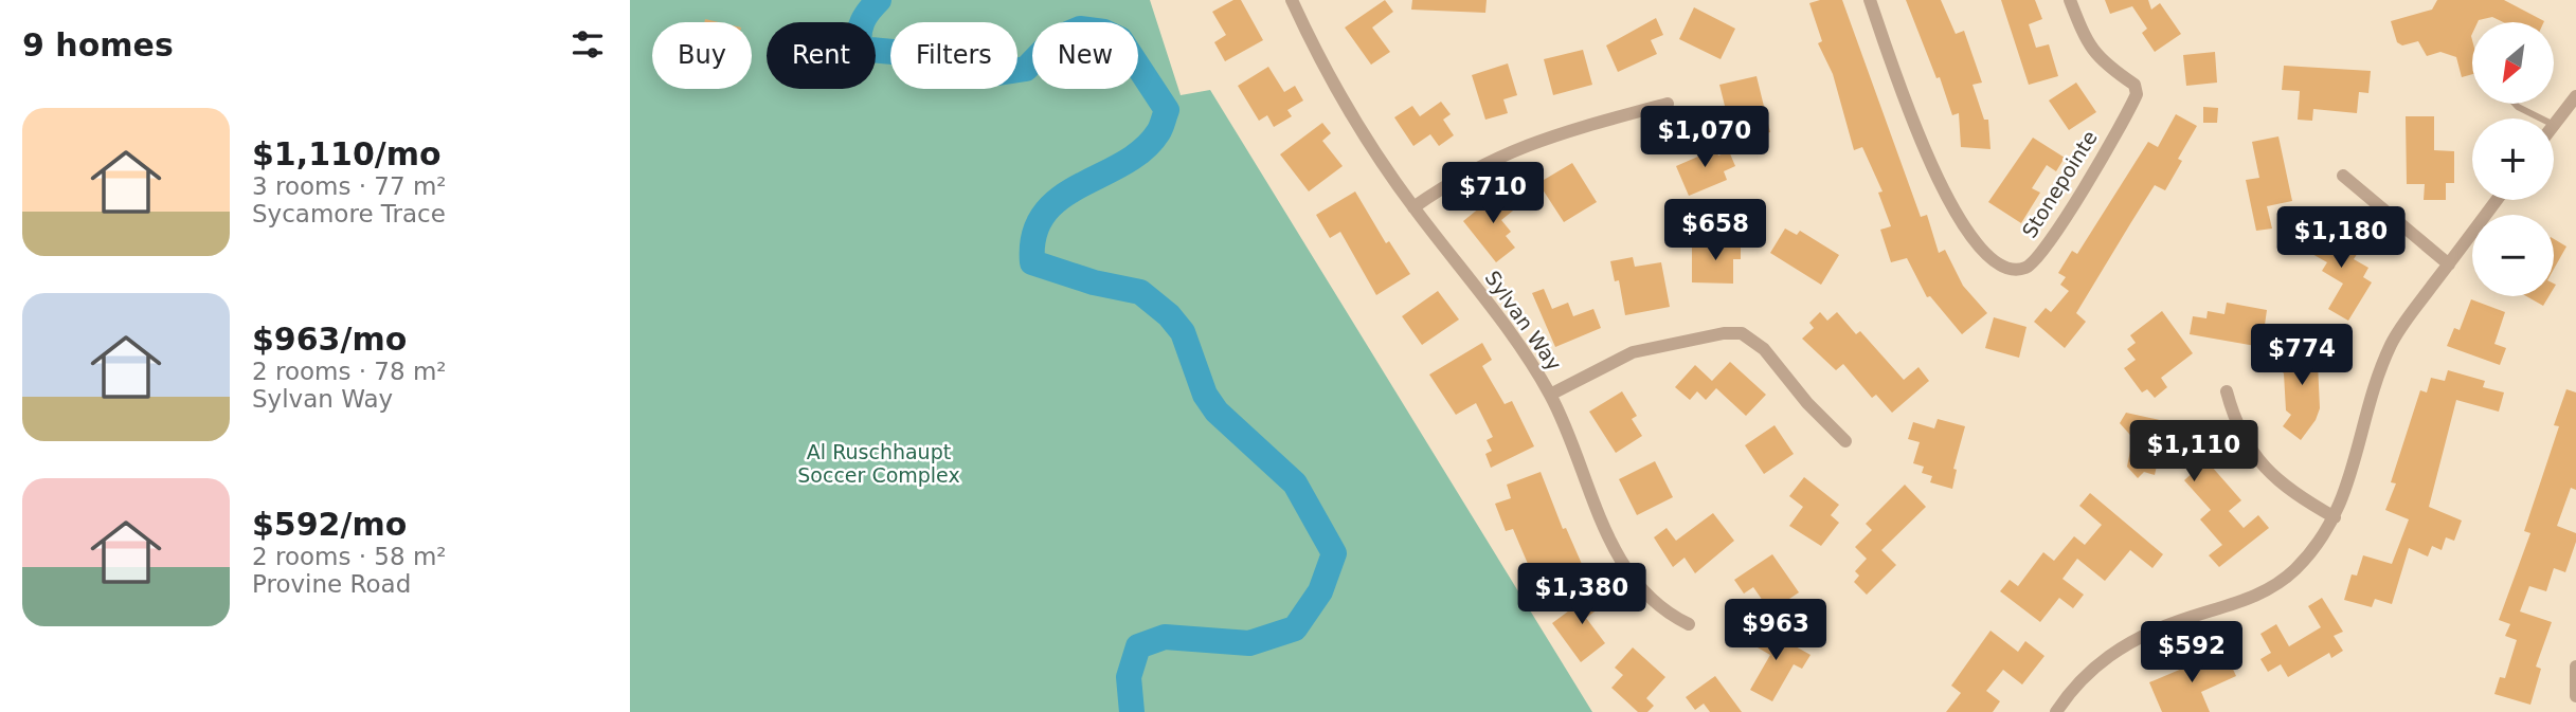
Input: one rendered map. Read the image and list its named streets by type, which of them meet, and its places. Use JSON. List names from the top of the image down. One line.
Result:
{"streets":{"street":["Stonepointe","Sylvan Way"]},"parks":["Al Ruschhaupt Soccer Complex"],"north":"bottom left","page":{"heading":"9 homes","map_buttons":["+","−"],"chip":["Buy","Rent","Filters","New"],"list":[{"name":"$1,110/mo","note":"3 rooms · 77 m² · Sycamore Trace"},{"name":"$963/mo","note":"2 rooms · 78 m² · Sylvan Way"},{"name":"$592/mo","note":"2 rooms · 58 m² · Provine Road"}],"price":["$1,070","$710","$658","$1,180","$774","$1,110","$1,380","$963","$592"]}}
